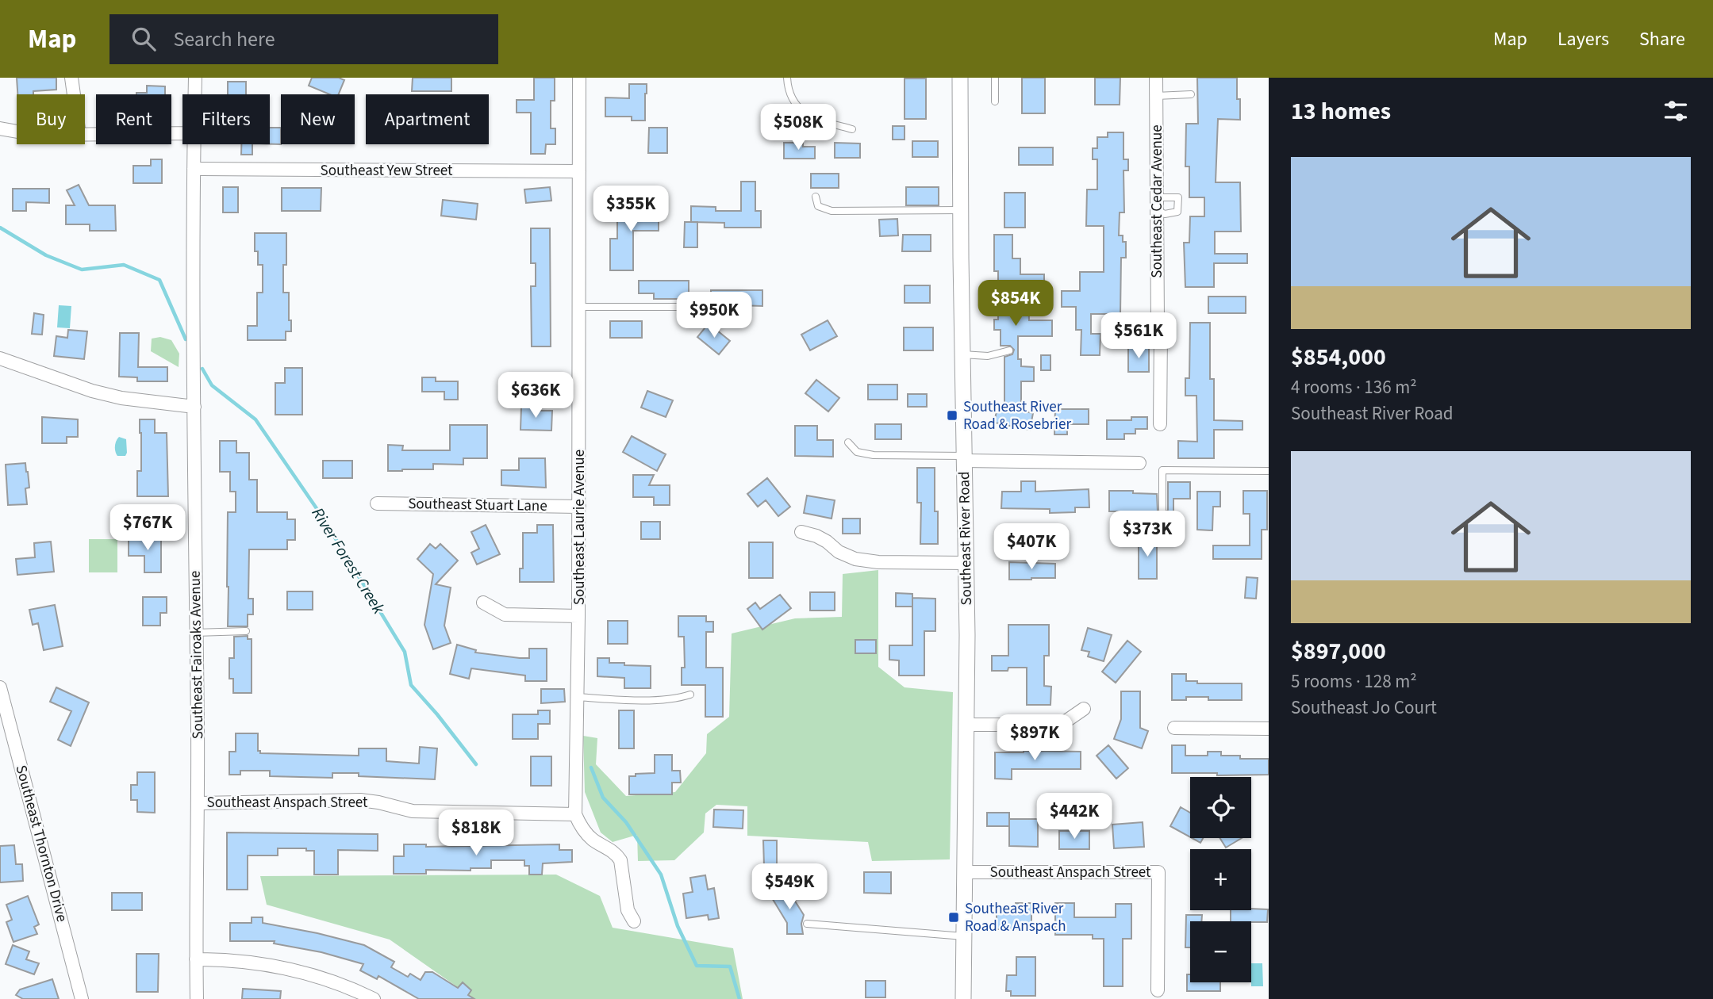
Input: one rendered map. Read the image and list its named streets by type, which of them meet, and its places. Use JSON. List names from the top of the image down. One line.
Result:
{"streets":{"street":["Southeast Yew Street","Southeast Cedar Avenue","Southeast Stuart Lane","Southeast Laurie Avenue","Southeast River Road","Southeast Fairoaks Avenue","Southeast Anspach Street","Southeast Thornton Drive"]},"crossings":[["Southeast Yew Street","Southeast Laurie Avenue"],["Southeast Yew Street","Southeast Fairoaks Avenue"],["Southeast Stuart Lane","Southeast Laurie Avenue"],["Southeast Laurie Avenue","Southeast Anspach Street"],["Southeast River Road","Southeast Anspach Street"],["Southeast Fairoaks Avenue","Southeast Anspach Street"]],"water":["River Forest Creek"],"places":{"transit":["Southeast River Road & Rosebrier","Southeast River Road & Anspach"]},"page":{"header":"Map","search":"Search here","nav":["Map","Layers","Share"],"heading":"13 homes","chip":["Buy","Rent","Filters","New","Apartment"],"price":["$508K","$355K","$854K","$950K","$561K","$636K","$767K","$373K","$407K","$897K","$442K","$818K","$549K"],"list":[{"name":"$854,000","note":"4 rooms · 136 m² · Southeast River Road"},{"name":"$897,000","note":"5 rooms · 128 m² · Southeast Jo Court"}],"map_buttons":["+","−"]}}
